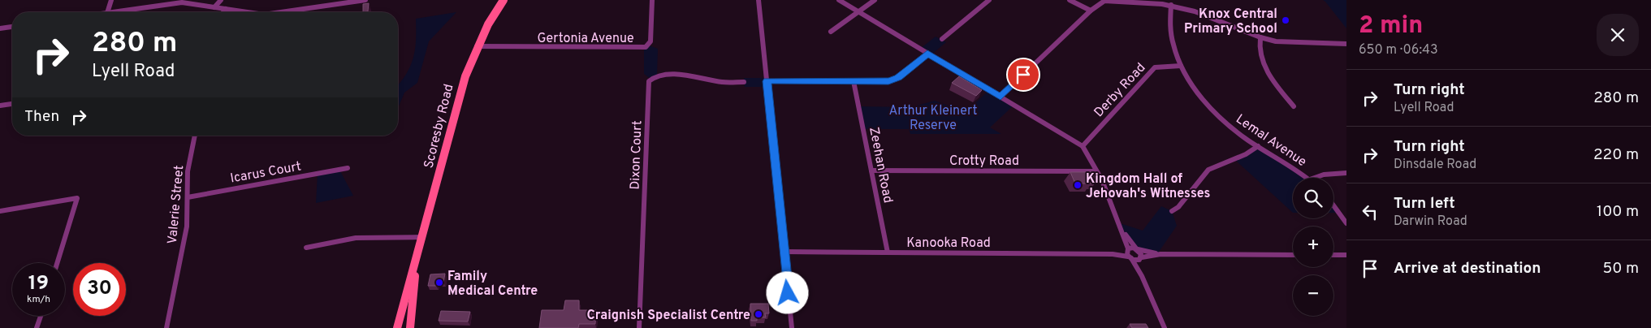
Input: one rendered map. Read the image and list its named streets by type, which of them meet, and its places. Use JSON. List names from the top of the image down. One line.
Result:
{"streets":{"main road":["Scoresby Road"],"street":["Gertonia Avenue","Derby Road","Lemal Avenue","Dixon Court","Crotty Road","Zeehan Road","Icarus Court","Valerie Street","Kanooka Road"]},"crossings":[["Gertonia Avenue","Scoresby Road"],["Derby Road","Lemal Avenue"],["Crotty Road","Zeehan Road"],["Zeehan Road","Kanooka Road"],["Icarus Court","Valerie Street"]],"parks":["Arthur Kleinert Reserve"],"places":["Knox Central Primary School","Kingdom Hall of Jehovah's Witnesses","Family Medical Centre","Craignish Specialist Centre"],"page":{"heading":["2 min","650 m · 06:43"],"turn":["280 m","Lyell Road"],"list":[{"name":"Turn right","note":"Lyell Road","value":"280 m"},{"name":"Turn right","note":"Dinsdale Road","value":"220 m"},{"name":"Turn left","note":"Darwin Road","value":"100 m"},{"name":"Arrive at destination","value":"50 m"}],"then":"Then","map_buttons":["+","−"],"speed":"19 km/h","limit":"30"}}
